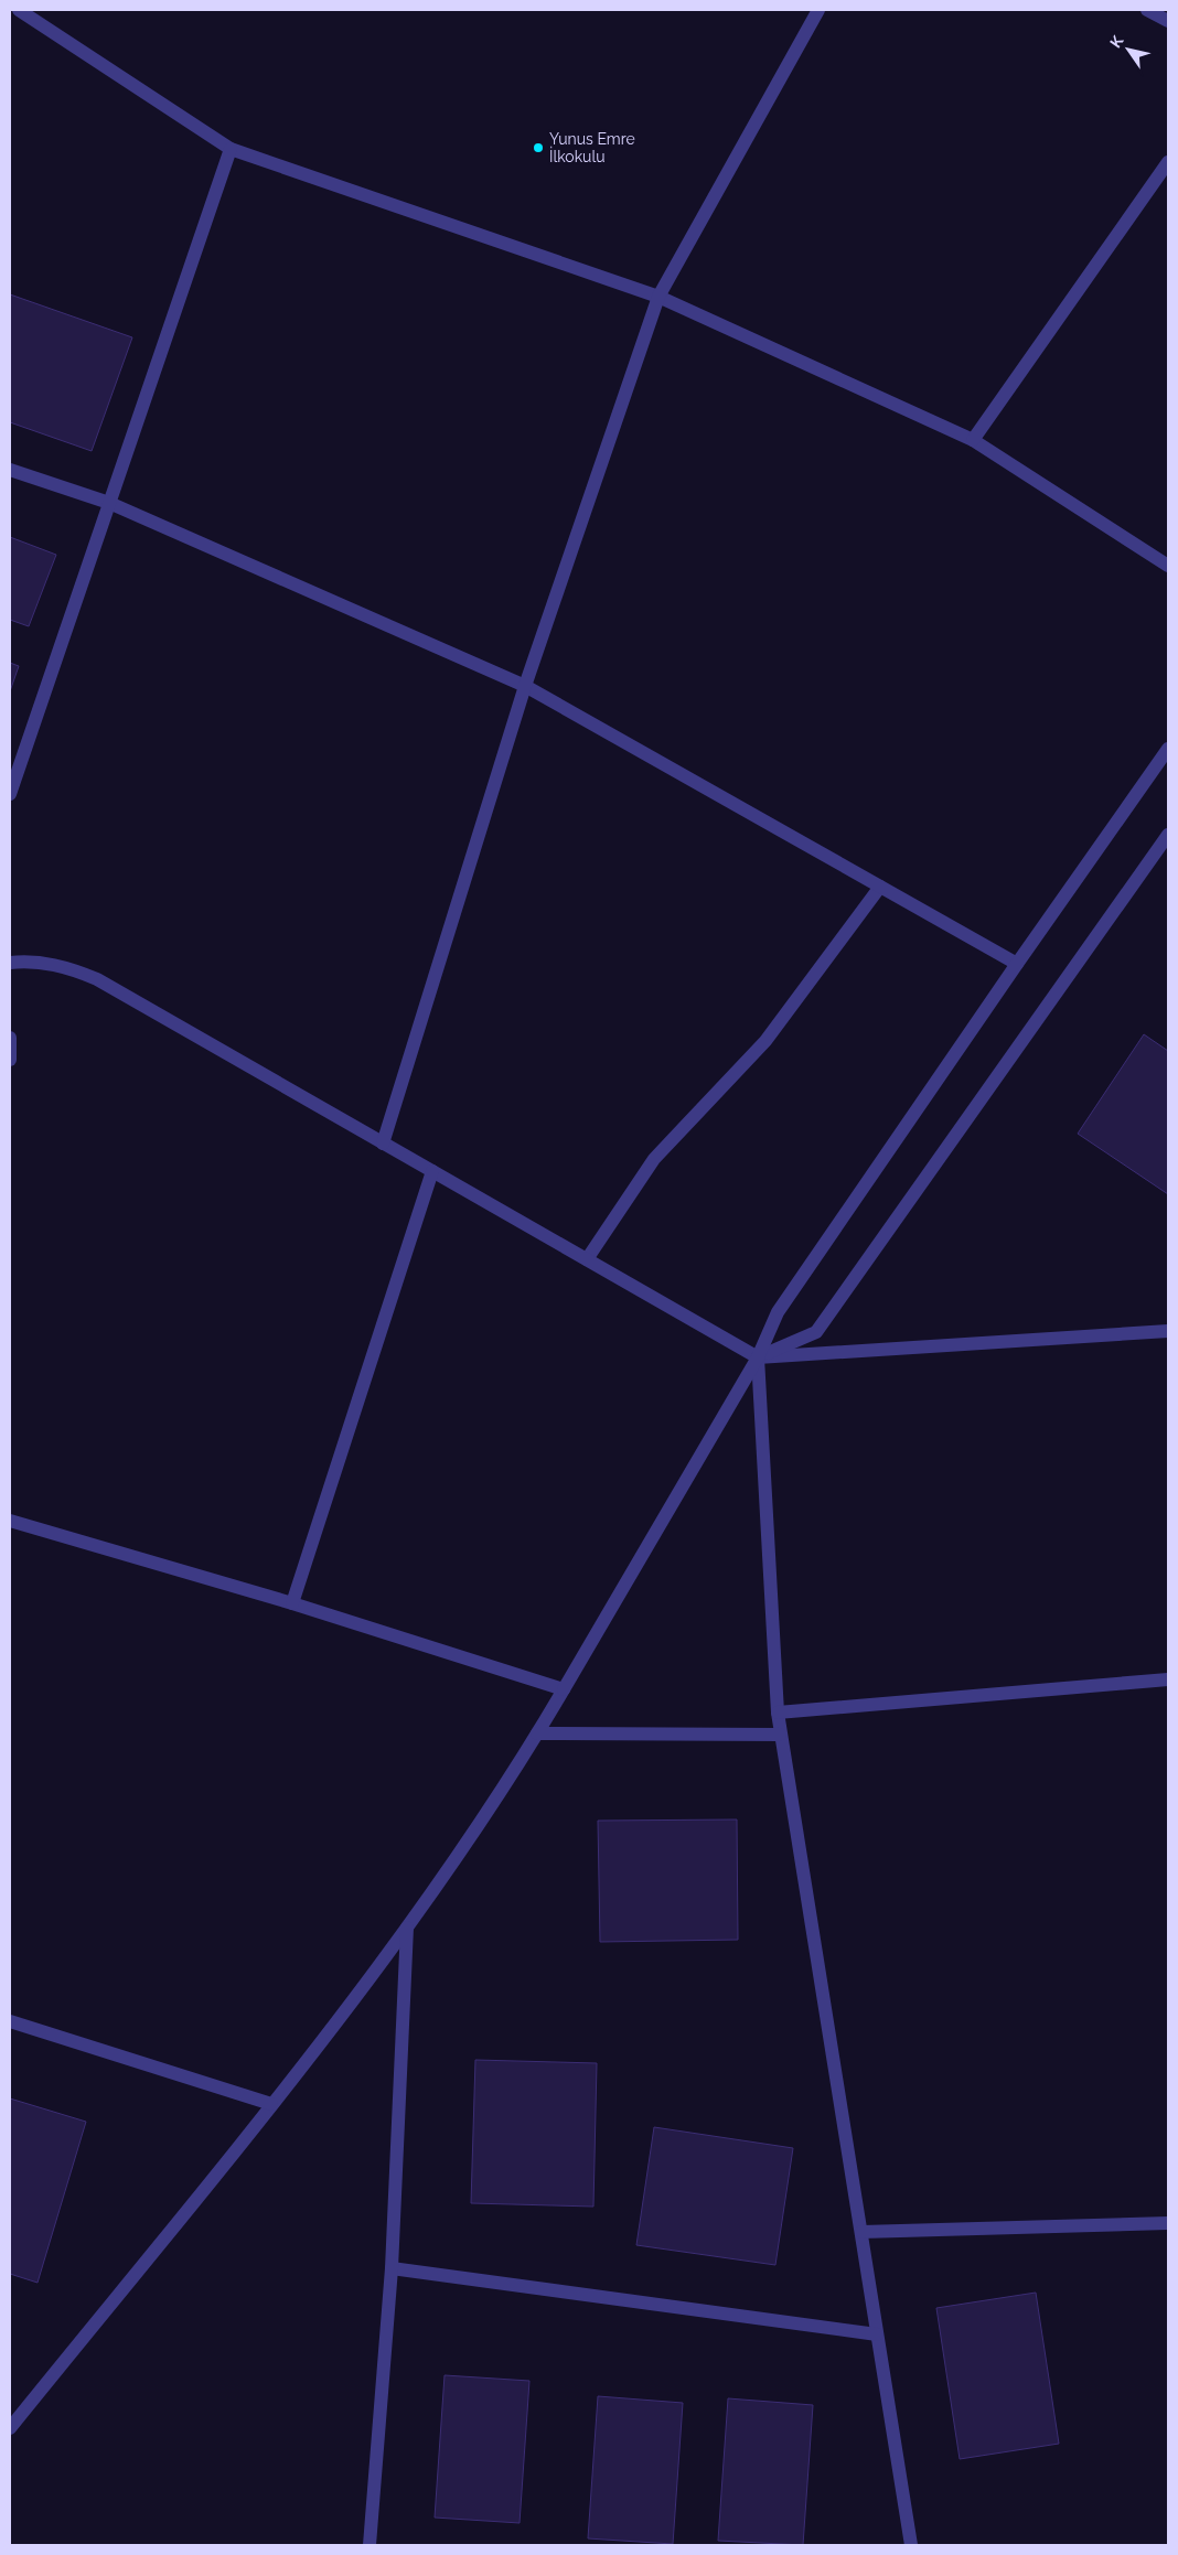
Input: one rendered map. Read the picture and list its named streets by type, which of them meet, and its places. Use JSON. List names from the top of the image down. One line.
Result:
{"places":["Yunus Emre İlkokulu"],"north":"top left"}
